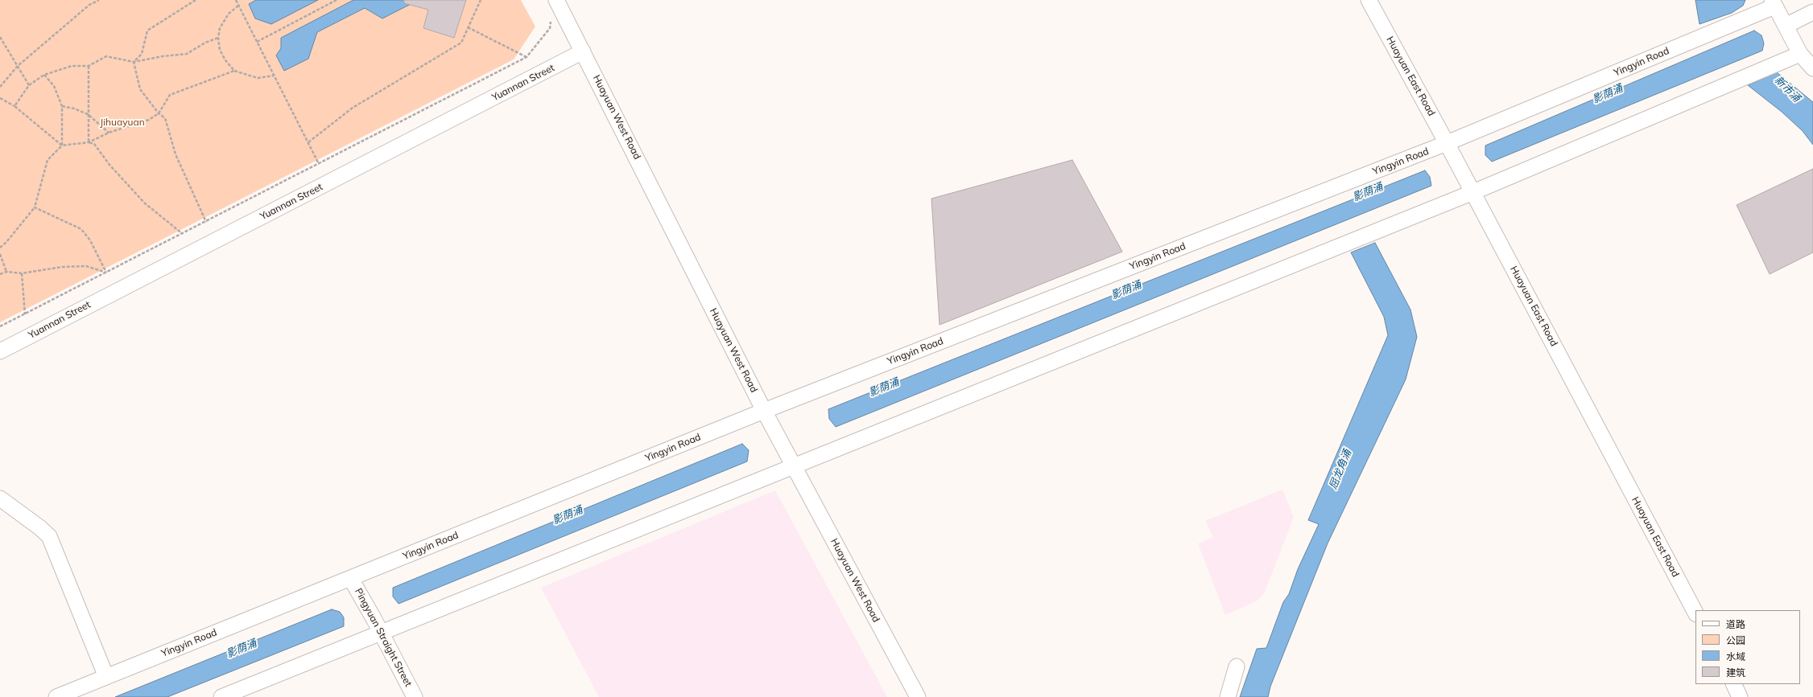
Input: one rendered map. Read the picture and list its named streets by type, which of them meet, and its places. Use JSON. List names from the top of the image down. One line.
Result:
{"streets":{"street":["Yingyin Road","Huayuan East Road","Yuannan Street","Huayuan West Road","Pingyuan Straight Street"]},"crossings":[["Yingyin Road","Huayuan East Road"],["Yingyin Road","Huayuan West Road"],["Yingyin Road","Pingyuan Straight Street"],["Yuannan Street","Huayuan West Road"]],"water":["新市涌","影荫涌","屈龙角涌"],"parks":["Jihuayuan"],"legend":["道路","公园","水域","建筑"]}
